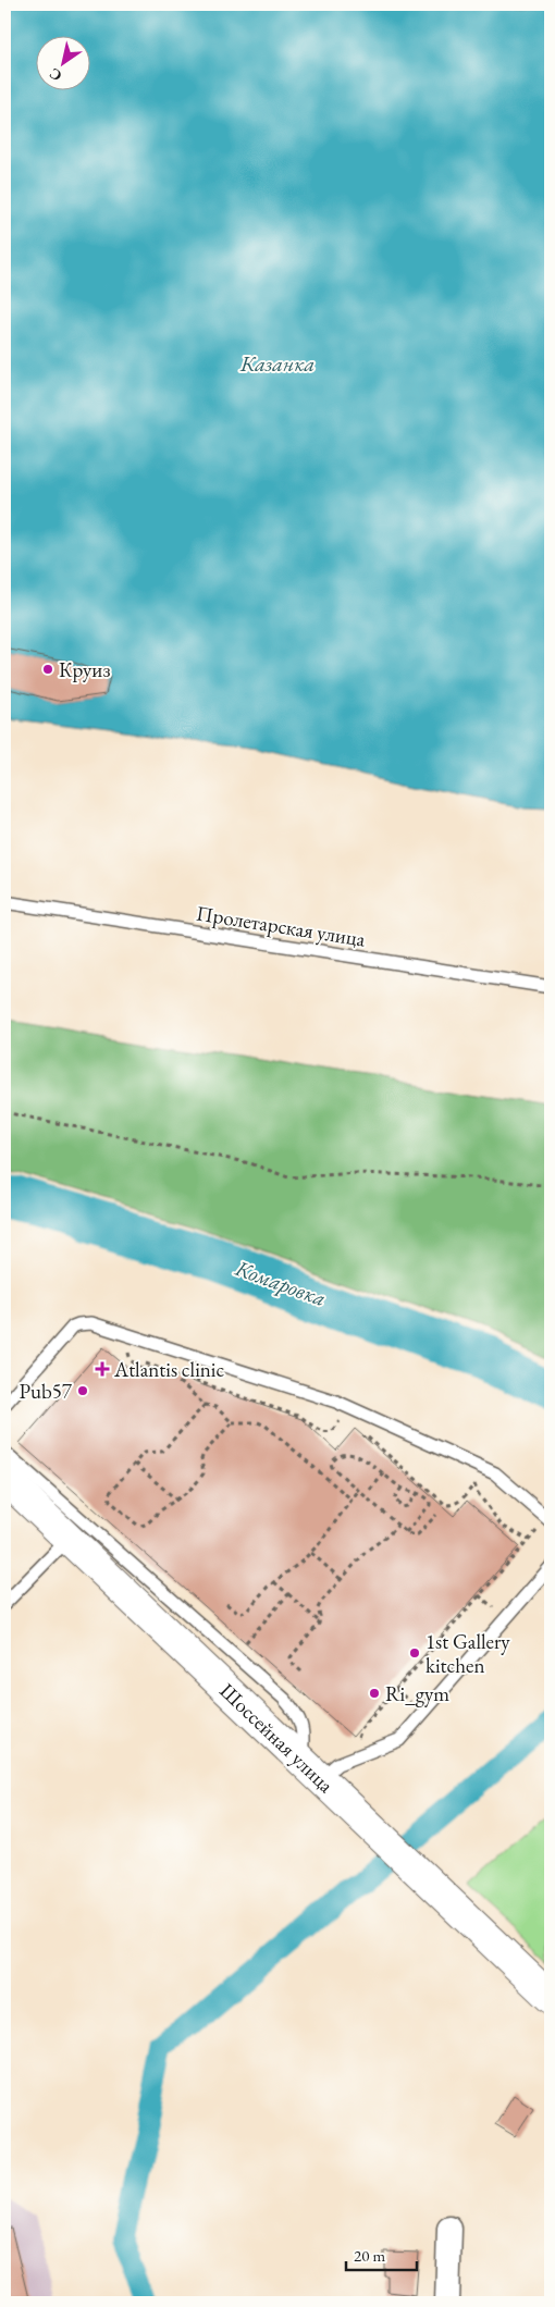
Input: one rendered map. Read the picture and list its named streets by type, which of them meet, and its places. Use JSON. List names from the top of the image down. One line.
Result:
{"streets":{"street":["Шоссейная улица"],"lane":["Пролетарская улица"]},"water":["Казанка","Комаровка"],"places":{"other":["Круиз","Pub57","1st Gallery kitchen","Ri_gym"],"health":["Atlantis clinic"]},"scale_bar":"20 m","north":"bottom left"}
